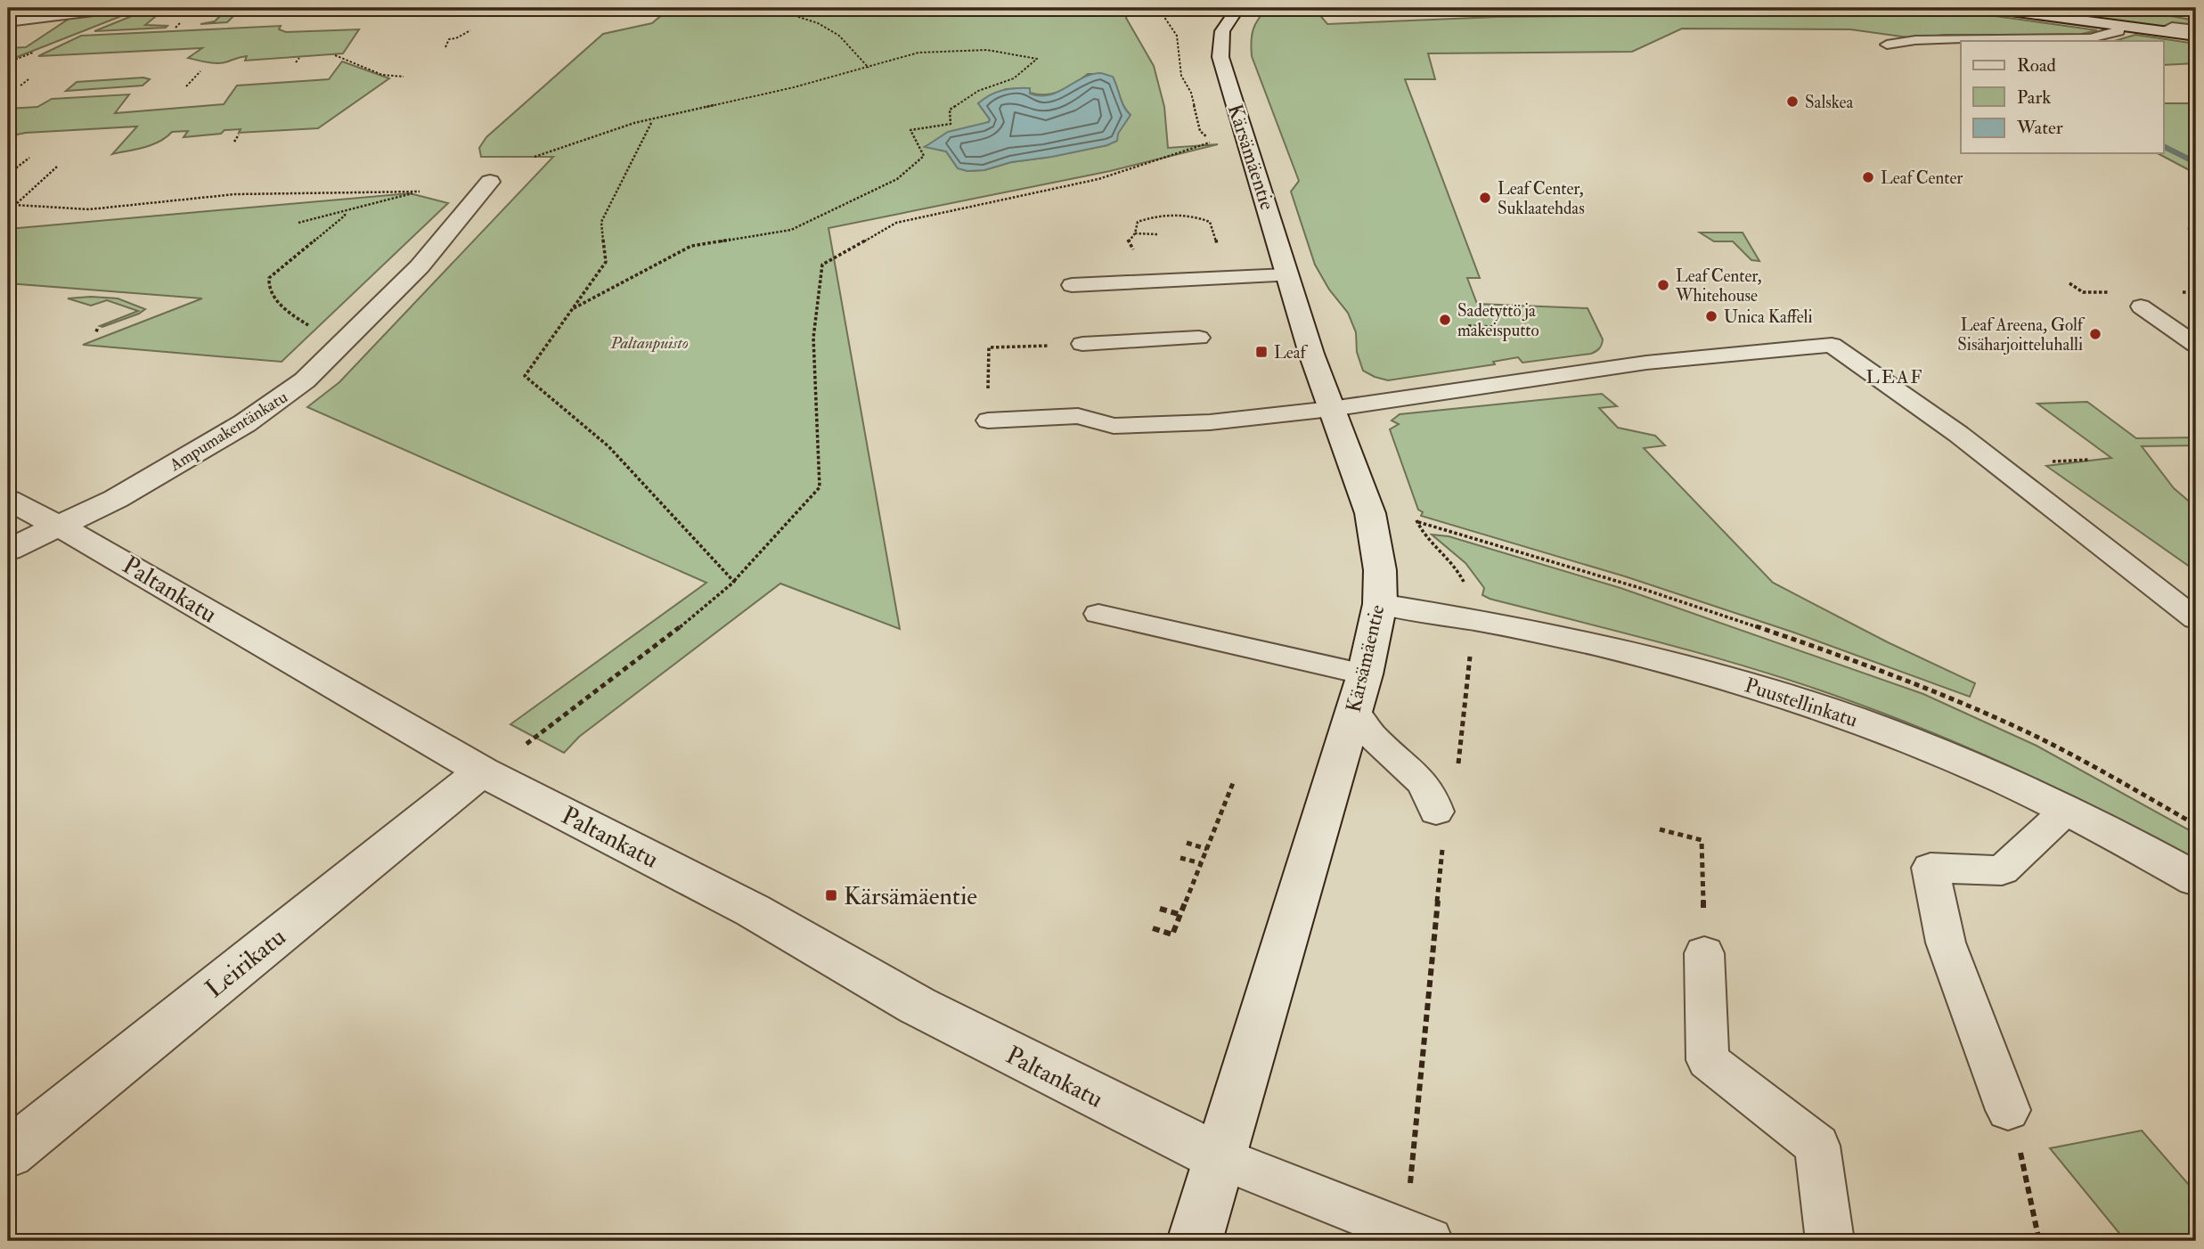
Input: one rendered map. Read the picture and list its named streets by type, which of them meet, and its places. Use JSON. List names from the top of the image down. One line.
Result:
{"streets":{"street":["Kärsämäentie","Ampumakentänkatu","Paltankatu","Puustellinkatu","Leirikatu"]},"crossings":[["Kärsämäentie","Paltankatu"],["Kärsämäentie","Puustellinkatu"],["Ampumakentänkatu","Paltankatu"],["Paltankatu","Leirikatu"]],"districts":["LEAF"],"parks":["Paltanpuisto"],"places":{"other":["Salskea","Leaf Center","Leaf Center, Suklaatehdas","Leaf Center, Whitehouse","Unica Kaffeli","Sadetyttö ja makeisputto","Leaf Areena, Golf Sisäharjoitteluhalli"],"transit":["Leaf","Kärsämäentie"]},"legend":["Road","Park","Water"]}
